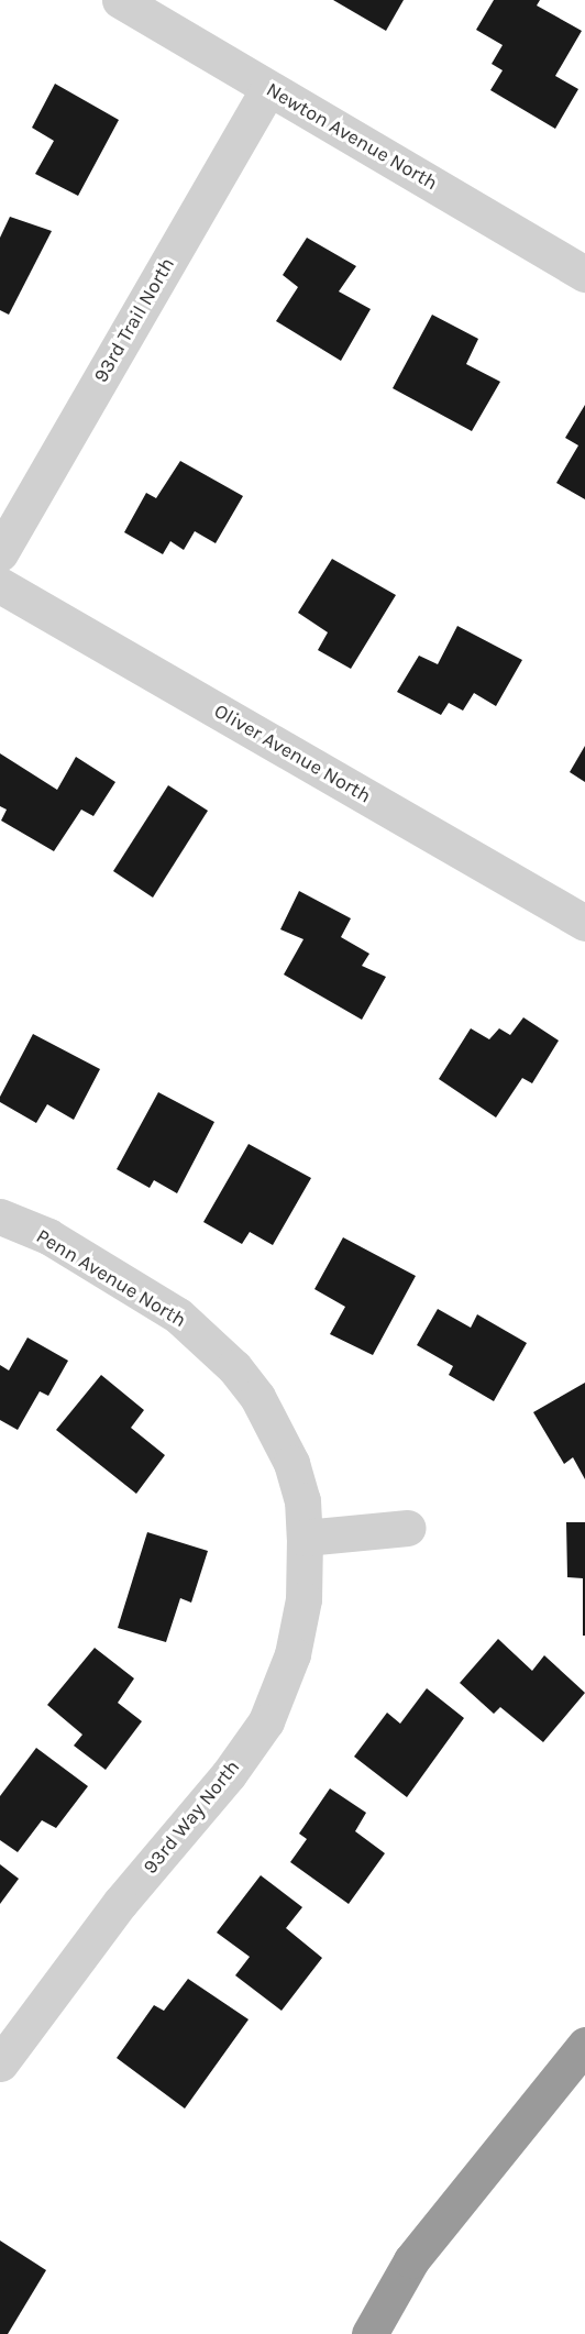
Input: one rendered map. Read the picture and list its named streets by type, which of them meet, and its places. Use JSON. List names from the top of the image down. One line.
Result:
{"streets":{"street":["Newton Avenue North","93rd Trail North","Oliver Avenue North","Penn Avenue North","93rd Way North"]},"crossings":[["Newton Avenue North","93rd Trail North"],["Penn Avenue North","93rd Way North"]]}
